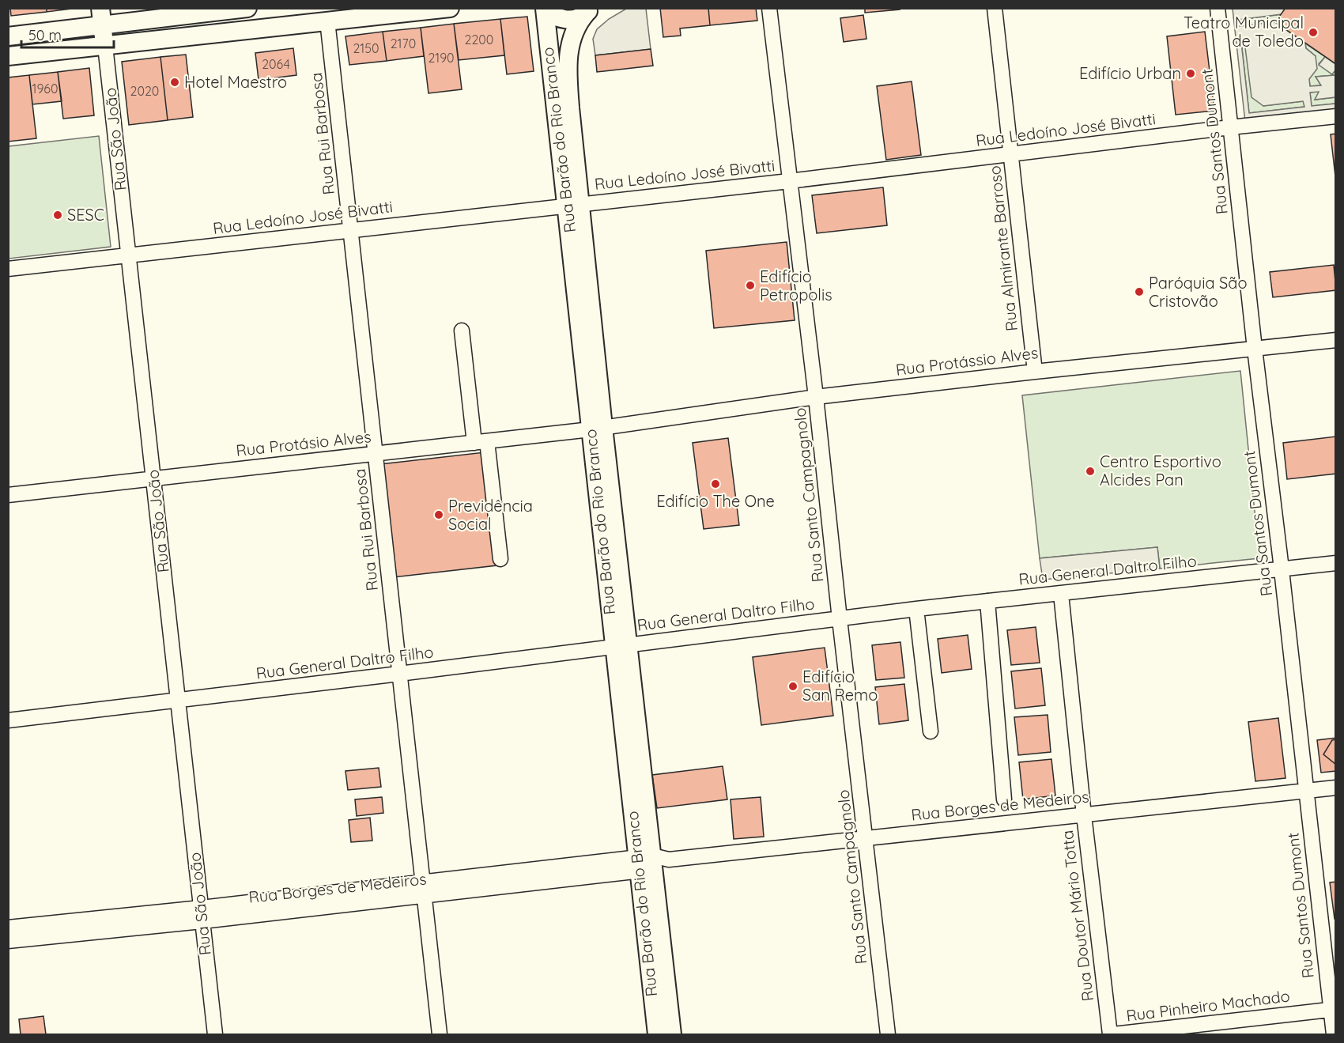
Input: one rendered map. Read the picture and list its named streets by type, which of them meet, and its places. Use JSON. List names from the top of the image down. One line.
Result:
{"streets":{"main road":["Rua São João","Rua Barão do Rio Branco"],"street":["Rua Ledoíno José Bivatti","Rua Rui Barbosa","Rua Santos Dumont","Rua Almirante Barroso","Rua Protássio Alves","Rua Protásio Alves","Rua Santo Campagnolo","Rua General Daltro Filho","Rua Borges de Medeiros","Rua Doutor Mário Totta","Rua Pinheiro Machado"]},"crossings":[["Rua Ledoíno José Bivatti","Rua Rui Barbosa"],["Rua Ledoíno José Bivatti","Rua São João"],["Rua Ledoíno José Bivatti","Rua Barão do Rio Branco"],["Rua Ledoíno José Bivatti","Rua Santos Dumont"],["Rua Ledoíno José Bivatti","Rua Almirante Barroso"],["Rua Ledoíno José Bivatti","Rua Santo Campagnolo"],["Rua Rui Barbosa","Rua Protásio Alves"],["Rua Rui Barbosa","Rua General Daltro Filho"],["Rua Rui Barbosa","Rua Borges de Medeiros"],["Rua São João","Rua Protásio Alves"],["Rua São João","Rua General Daltro Filho"],["Rua São João","Rua Borges de Medeiros"],["Rua Barão do Rio Branco","Rua Protássio Alves"],["Rua Barão do Rio Branco","Rua Protásio Alves"],["Rua Barão do Rio Branco","Rua General Daltro Filho"],["Rua Barão do Rio Branco","Rua Borges de Medeiros"],["Rua Santos Dumont","Rua Protássio Alves"],["Rua Santos Dumont","Rua General Daltro Filho"],["Rua Santos Dumont","Rua Borges de Medeiros"],["Rua Santos Dumont","Rua Pinheiro Machado"],["Rua Almirante Barroso","Rua Protássio Alves"],["Rua Protássio Alves","Rua Protásio Alves"],["Rua Protássio Alves","Rua Santo Campagnolo"],["Rua Santo Campagnolo","Rua General Daltro Filho"],["Rua Santo Campagnolo","Rua Borges de Medeiros"],["Rua General Daltro Filho","Rua Doutor Mário Totta"],["Rua Borges de Medeiros","Rua Doutor Mário Totta"],["Rua Doutor Mário Totta","Rua Pinheiro Machado"]],"places":["Teatro Municipal de Toledo","Edifício Urban","Hotel Maestro","SESC","Edifício Petropolis","Paróquia São Cristovão","Centro Esportivo Alcides Pan","Edifício The One","Previdência Social","Edifício San Remo"],"house_numbers":["2200","2170","2150","2190","2064","1960","2020"],"scale_bar":"50 m"}
